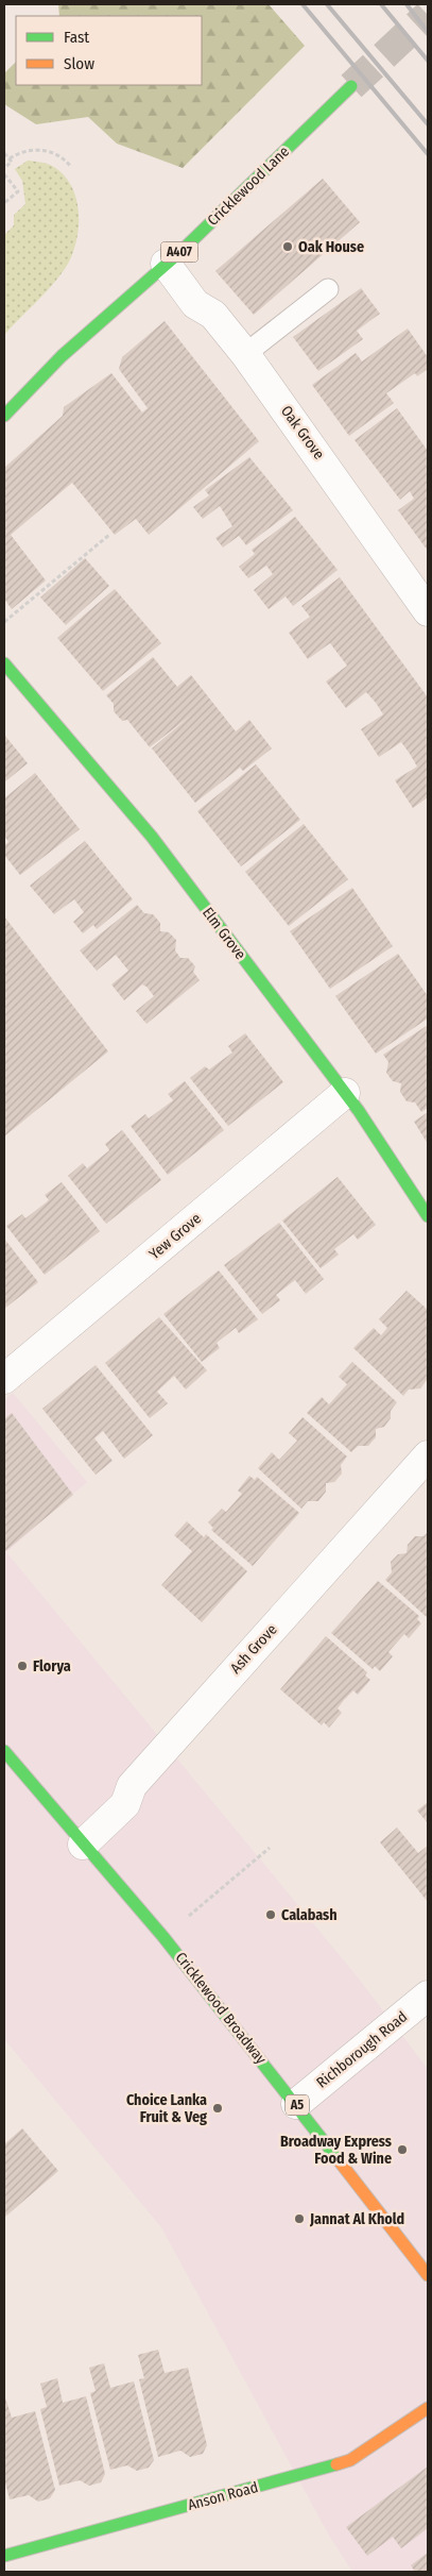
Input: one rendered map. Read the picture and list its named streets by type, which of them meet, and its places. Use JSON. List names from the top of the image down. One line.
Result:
{"streets":{"main road":["Cricklewood Lane","A407","Elm Grove","Cricklewood Broadway","A5","Anson Road"],"street":["Oak Grove","Yew Grove","Ash Grove","Richborough Road"]},"crossings":[["Cricklewood Lane","Oak Grove"],["Elm Grove","Yew Grove"],["Ash Grove","Cricklewood Broadway"],["Cricklewood Broadway","Richborough Road"]],"places":["Oak House","Florya","Calabash","Choice Lanka Fruit & Veg","Broadway Express Food & Wine","Jannat Al Khold"],"legend":["Fast","Slow"]}
